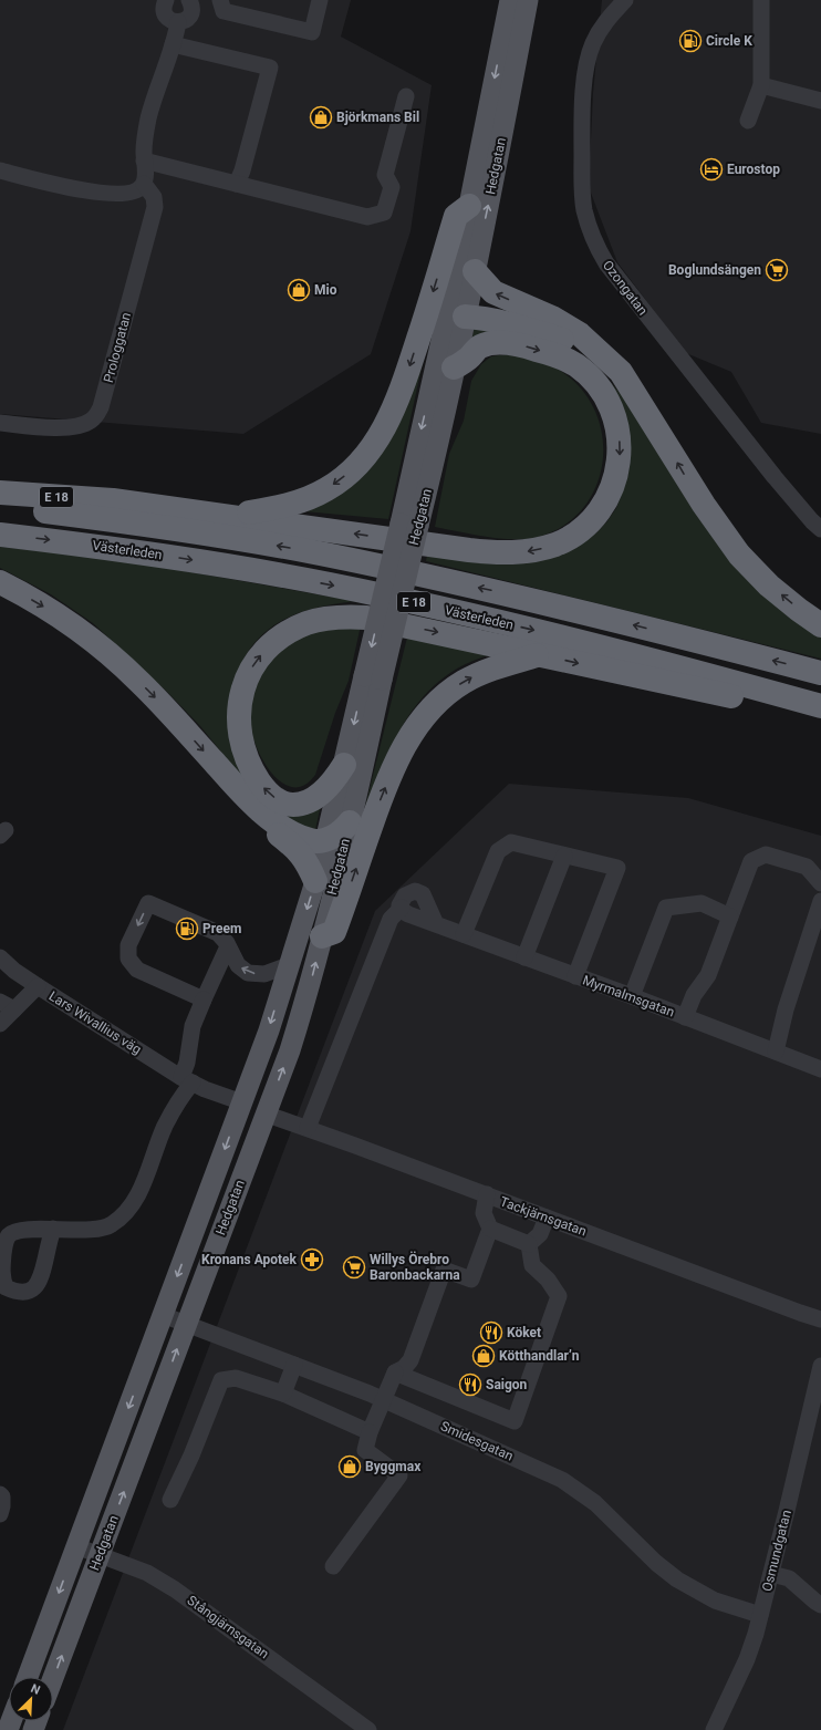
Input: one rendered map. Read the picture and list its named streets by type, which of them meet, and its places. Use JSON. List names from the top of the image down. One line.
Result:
{"streets":{"highway":["E 18","Västerleden"],"main road":["Hedgatan"],"street":["Ozongatan","Prologgatan","Myrmalmsgatan","Lars Wivallius väg","Tackjärnsgatan","Smidesgatan","Osmundgatan","Stångjärnsgatan"]},"crossings":[["Hedgatan","E 18"],["Hedgatan","Lars Wivallius väg"],["Hedgatan","Tackjärnsgatan"],["Hedgatan","Smidesgatan"],["Hedgatan","Stångjärnsgatan"],["Smidesgatan","Osmundgatan"]],"places":{"fuel station":["Circle K","Preem"],"shop":["Björkmans Bil","Mio","Kötthandlar’n","Byggmax"],"hotel":["Eurostop"],"supermarket":["Boglundsängen","Willys Örebro Baronbackarna"],"pharmacy":["Kronans Apotek"],"restaurant":["Köket","Saigon"]},"north":"top right"}
